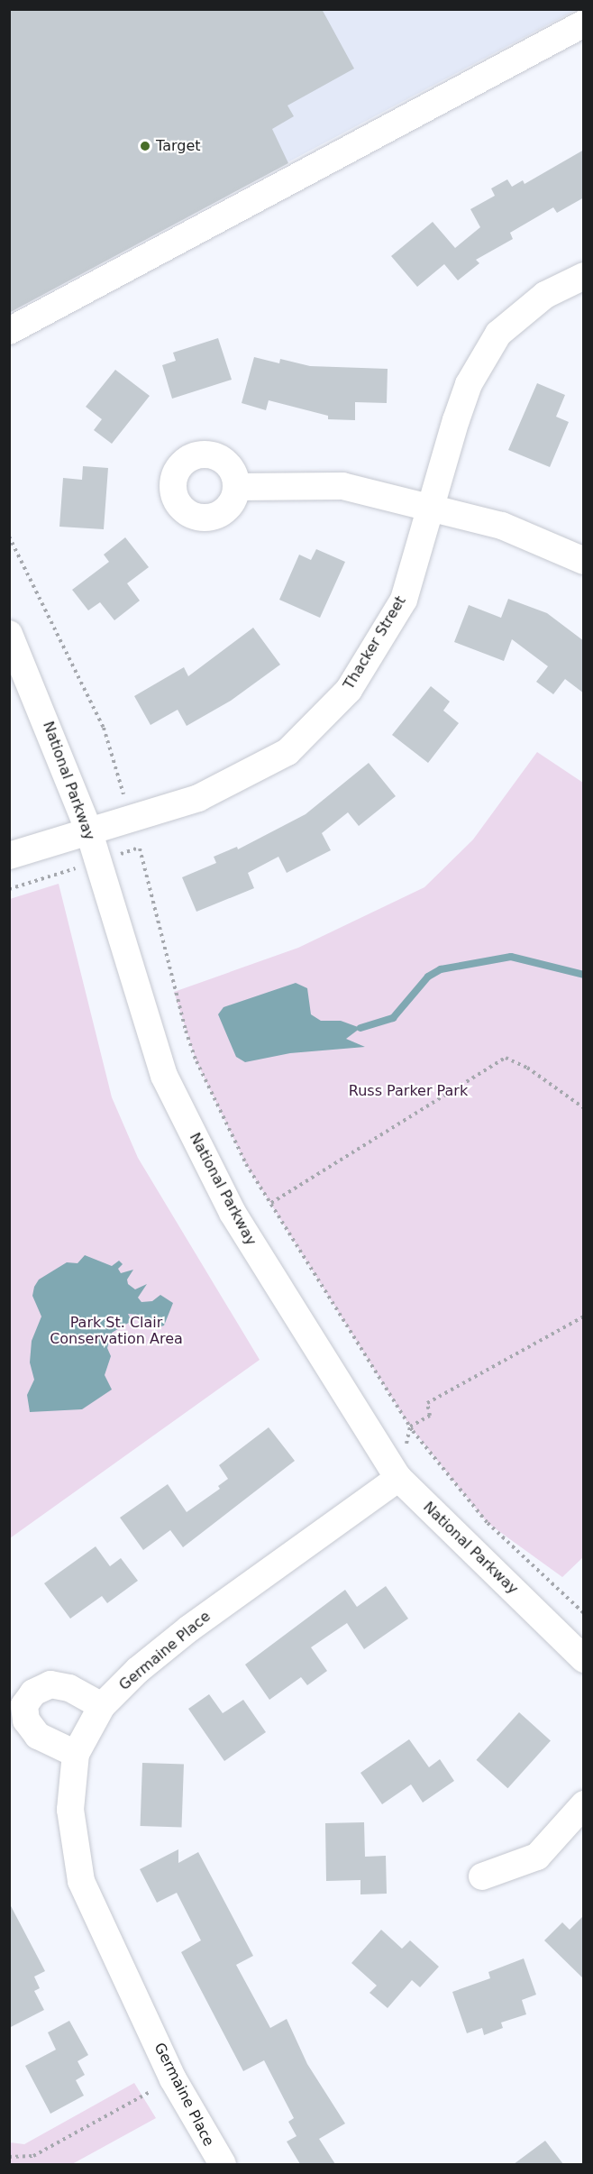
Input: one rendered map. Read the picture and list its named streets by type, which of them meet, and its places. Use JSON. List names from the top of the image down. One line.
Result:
{"streets":{"street":["Thacker Street","National Parkway","Germaine Place"]},"crossings":[["Thacker Street","National Parkway"],["National Parkway","Germaine Place"]],"parks":["Russ Parker Park","Park St. Clair Conservation Area"],"places":["Target"]}
